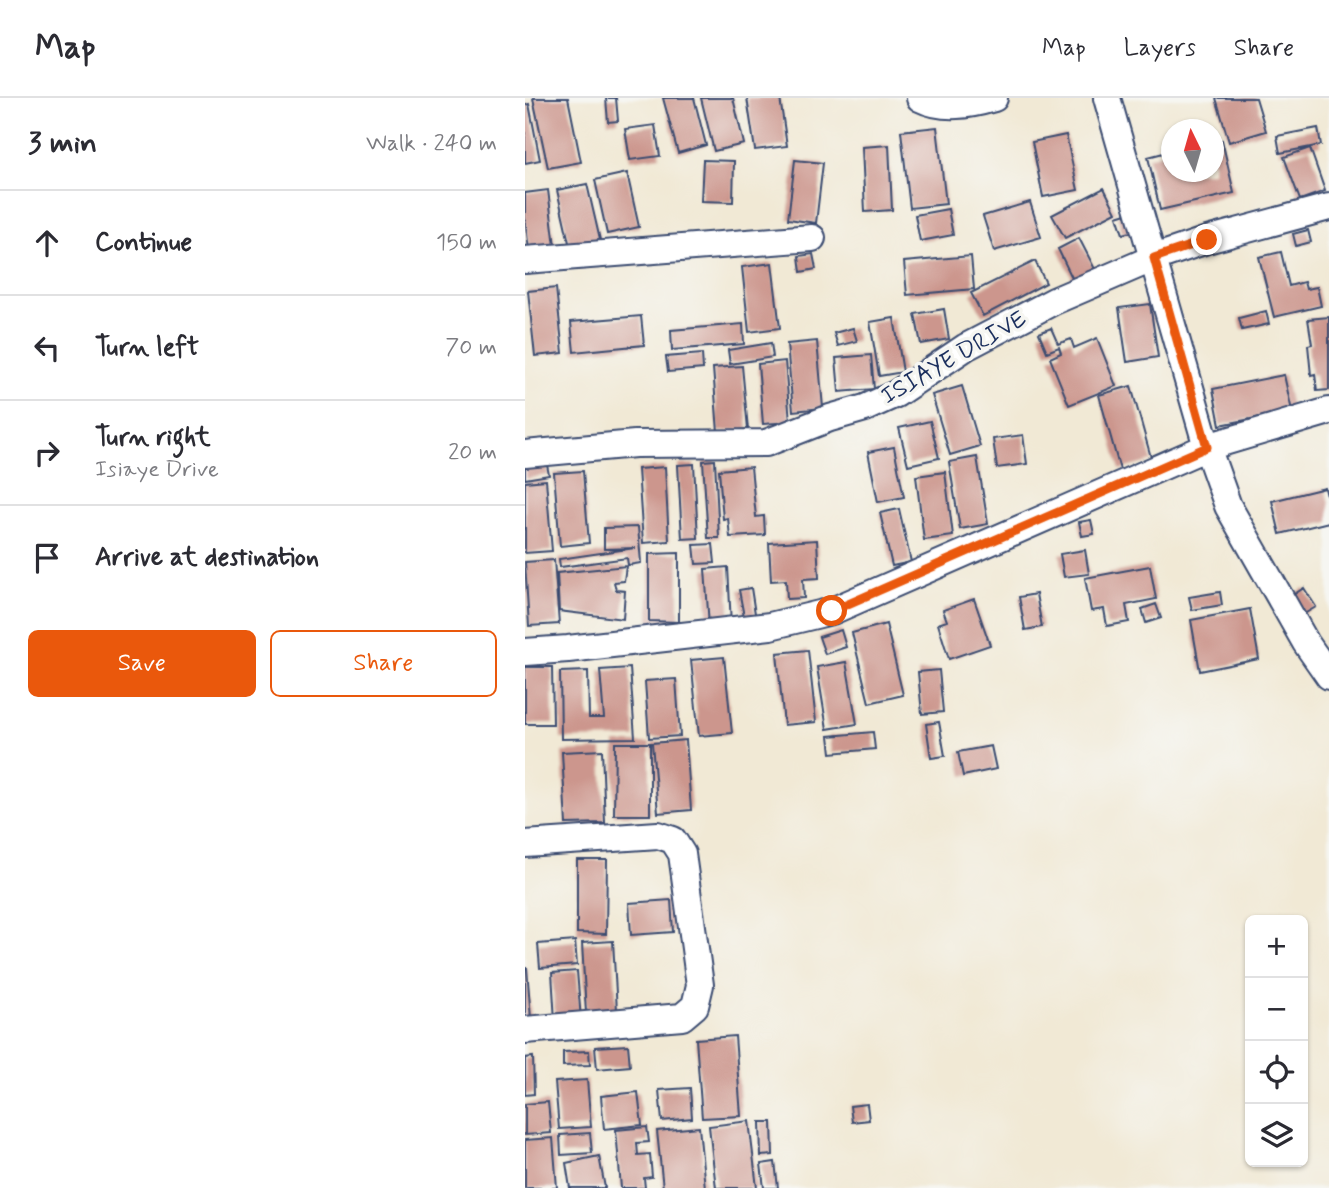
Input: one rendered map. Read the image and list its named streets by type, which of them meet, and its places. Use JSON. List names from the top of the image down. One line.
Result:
{"streets":{"street":["ISIAYE DRIVE"]},"north":"top","page":{"header":"Map","nav":["Map","Layers","Share"],"heading":["3 min","Walk · 240 m"],"list":[["Continue","150 m"],["Turn left","70 m"],["Turn right","Isiaye Drive","20 m"],"Arrive at destination"],"buttons":["Save","Share"],"map_buttons":["+","−"]}}
